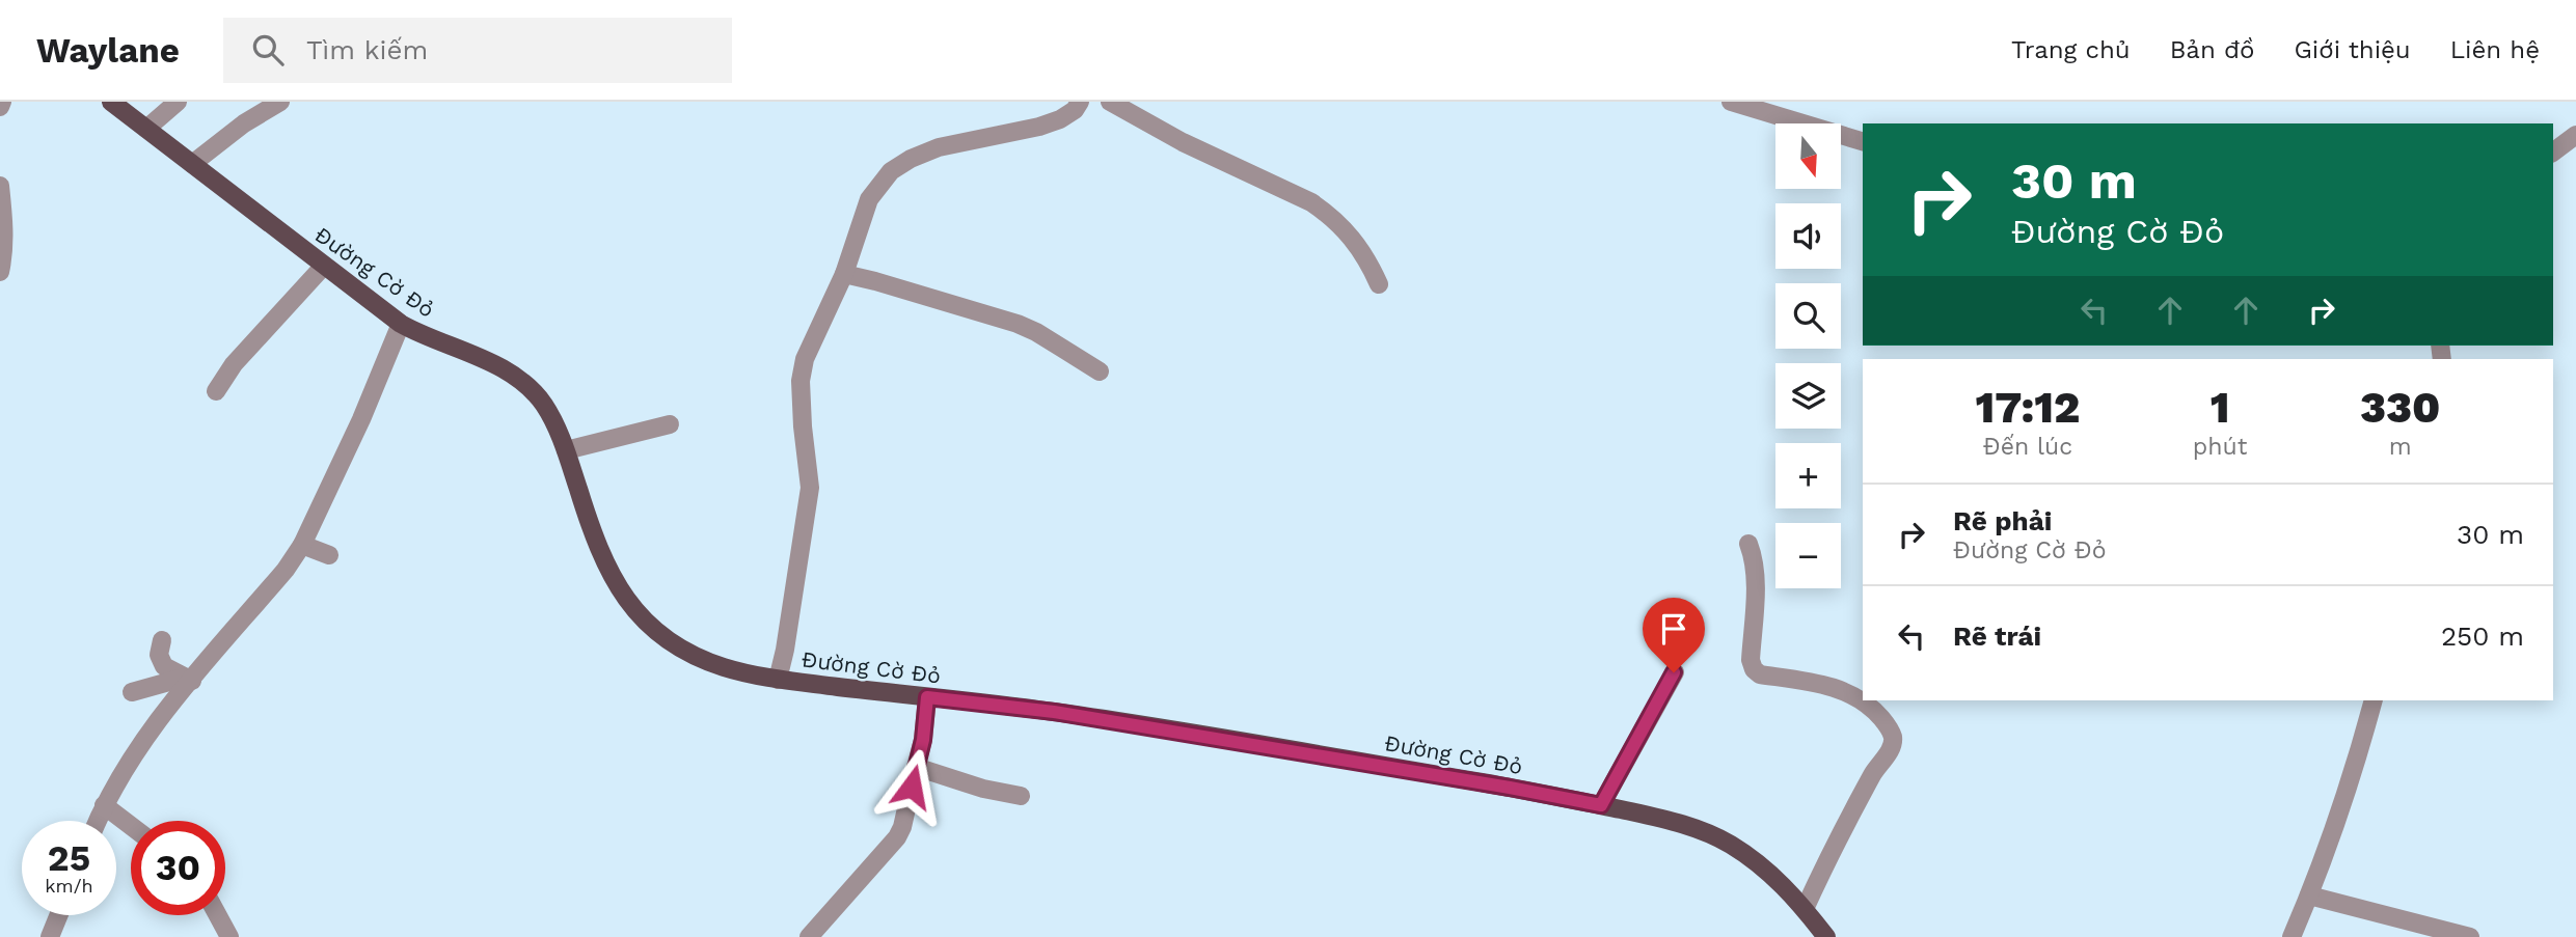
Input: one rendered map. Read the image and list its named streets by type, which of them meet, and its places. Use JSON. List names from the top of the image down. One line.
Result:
{"streets":{"main road":["Đường Cờ Đỏ"]},"north":"bottom","page":{"header":"Waylane","search":"Tìm kiếm","nav":["Trang chủ","Bản đồ","Giới thiệu","Liên hệ"],"map_buttons":["+","−"],"turn":["30 m","Đường Cờ Đỏ"],"eta":["17:12","Đến lúc","1","phút","330","m"],"list":[{"name":"Rẽ phải","note":"Đường Cờ Đỏ","value":"30 m"},{"name":"Rẽ trái","value":"250 m"}],"speed":"25 km/h","limit":"30"}}
